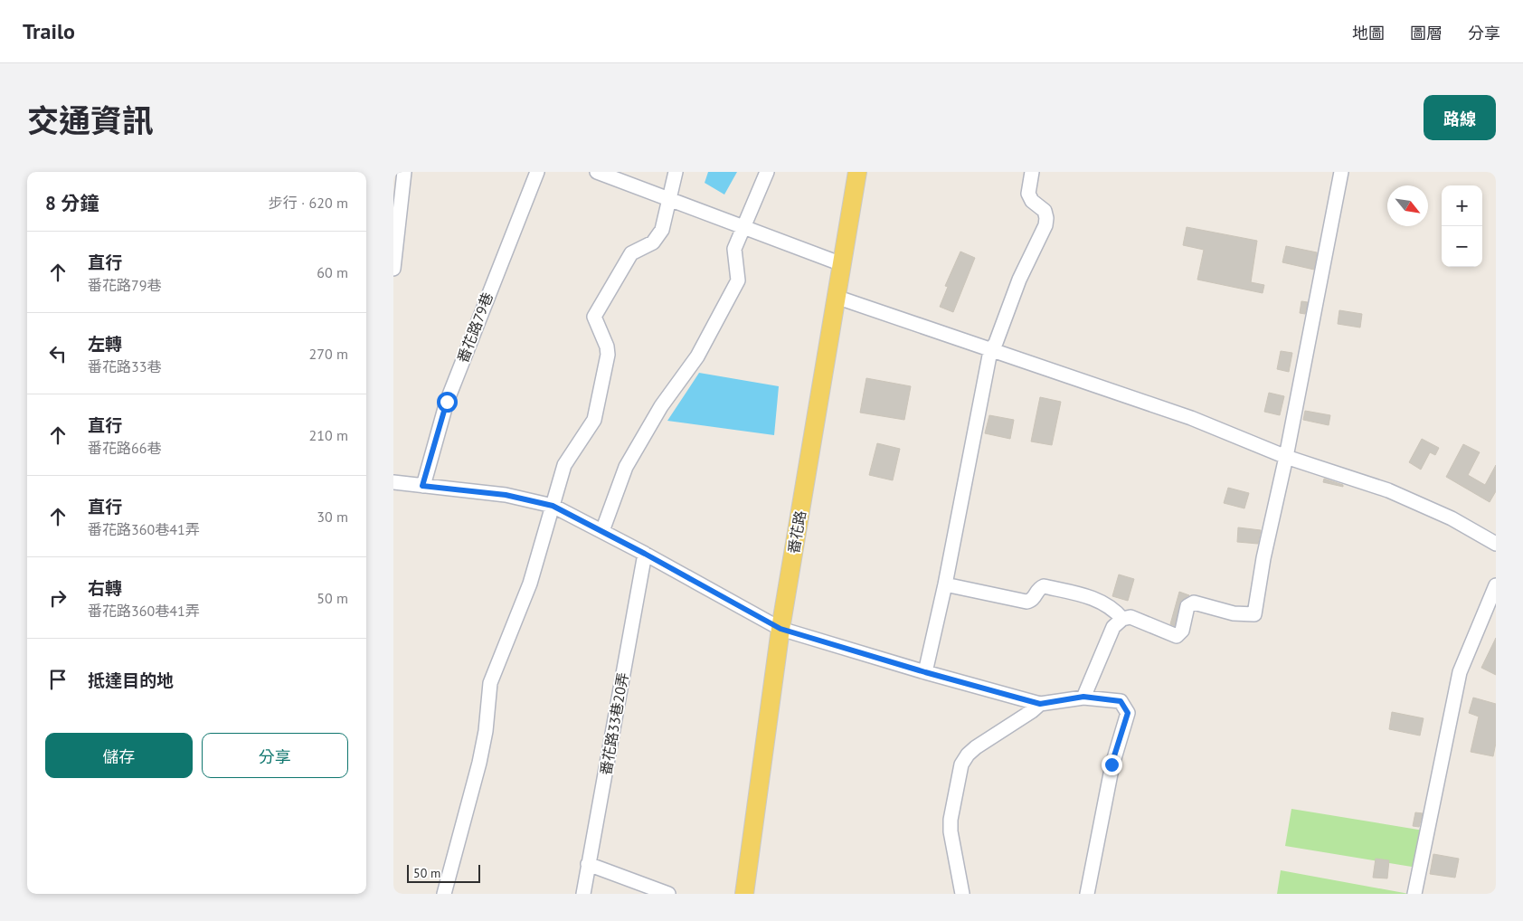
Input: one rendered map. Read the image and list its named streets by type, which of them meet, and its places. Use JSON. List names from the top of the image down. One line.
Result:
{"streets":{"main road":["番花路"],"street":["番花路79巷","番花路33巷20弄"]},"scale_bar":"50 m","north":"bottom right","page":{"header":"Trailo","nav":["地圖","圖層","分享"],"title":"交通資訊","buttons":["路線",["儲存","分享"]],"heading":["8 分鐘","步行 · 620 m"],"map_buttons":["+","−"],"list":[["直行","番花路79巷","60 m"],["左轉","番花路33巷","270 m"],["直行","番花路66巷","210 m"],["直行","番花路360巷41弄","30 m"],["右轉","番花路360巷41弄","50 m"],"抵達目的地"],"scale":"50 m"}}
